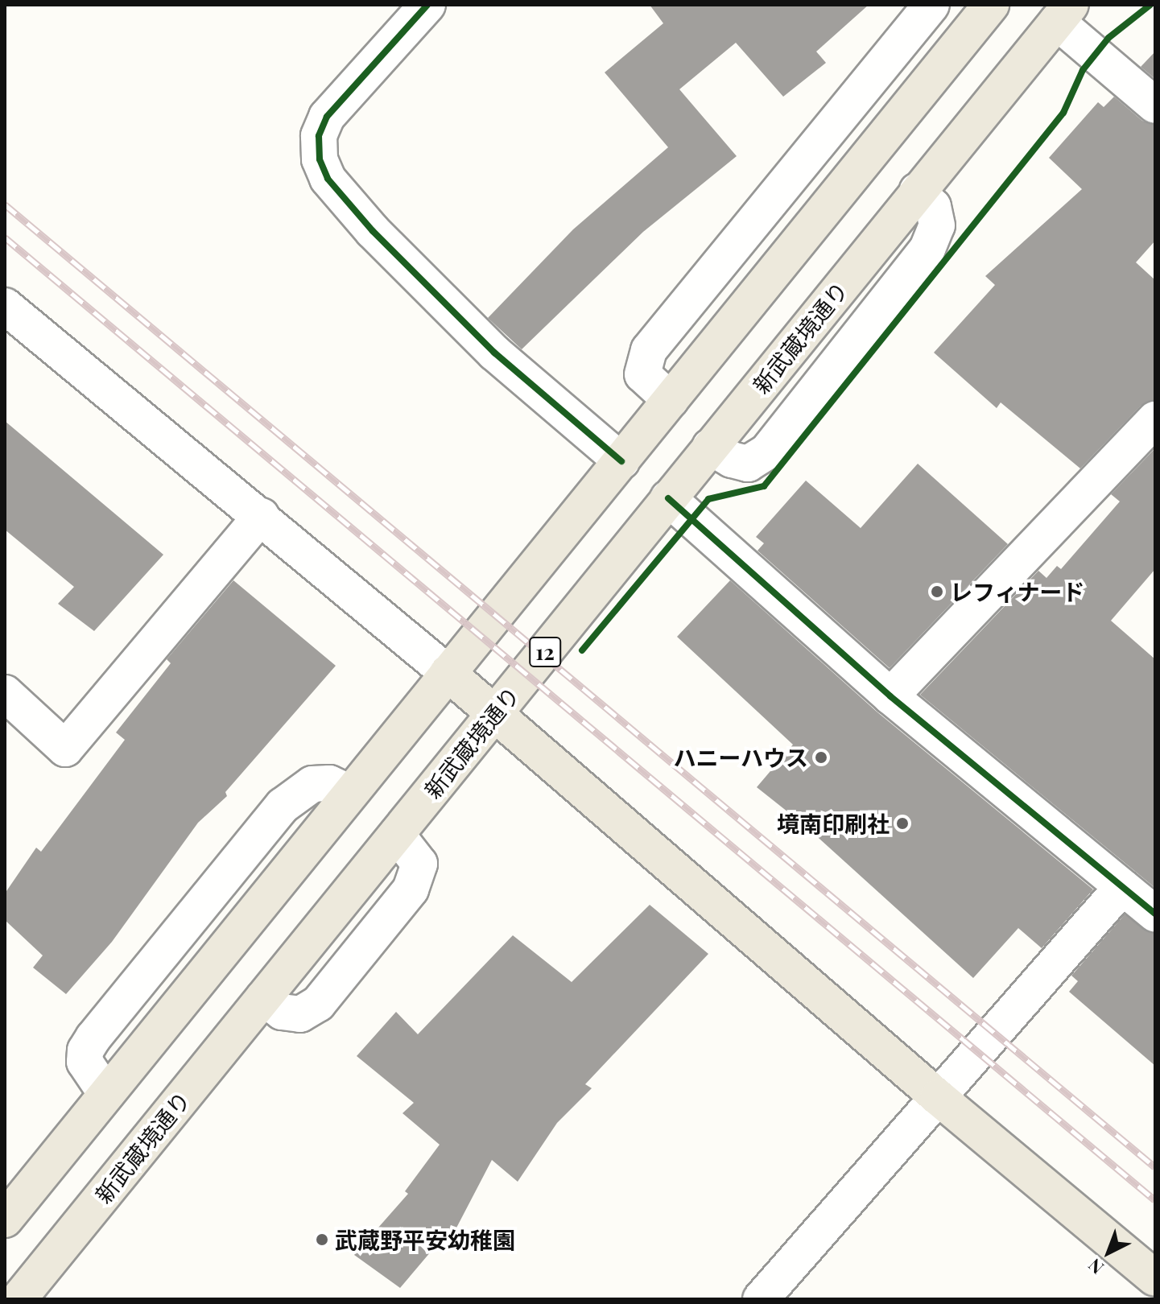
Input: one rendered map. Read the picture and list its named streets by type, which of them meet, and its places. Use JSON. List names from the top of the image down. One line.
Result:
{"streets":{"main road":["新武蔵境通り","12"]},"places":["レフィナード","ハニーハウス","境南印刷社","武蔵野平安幼稚園"],"north":"bottom left"}
